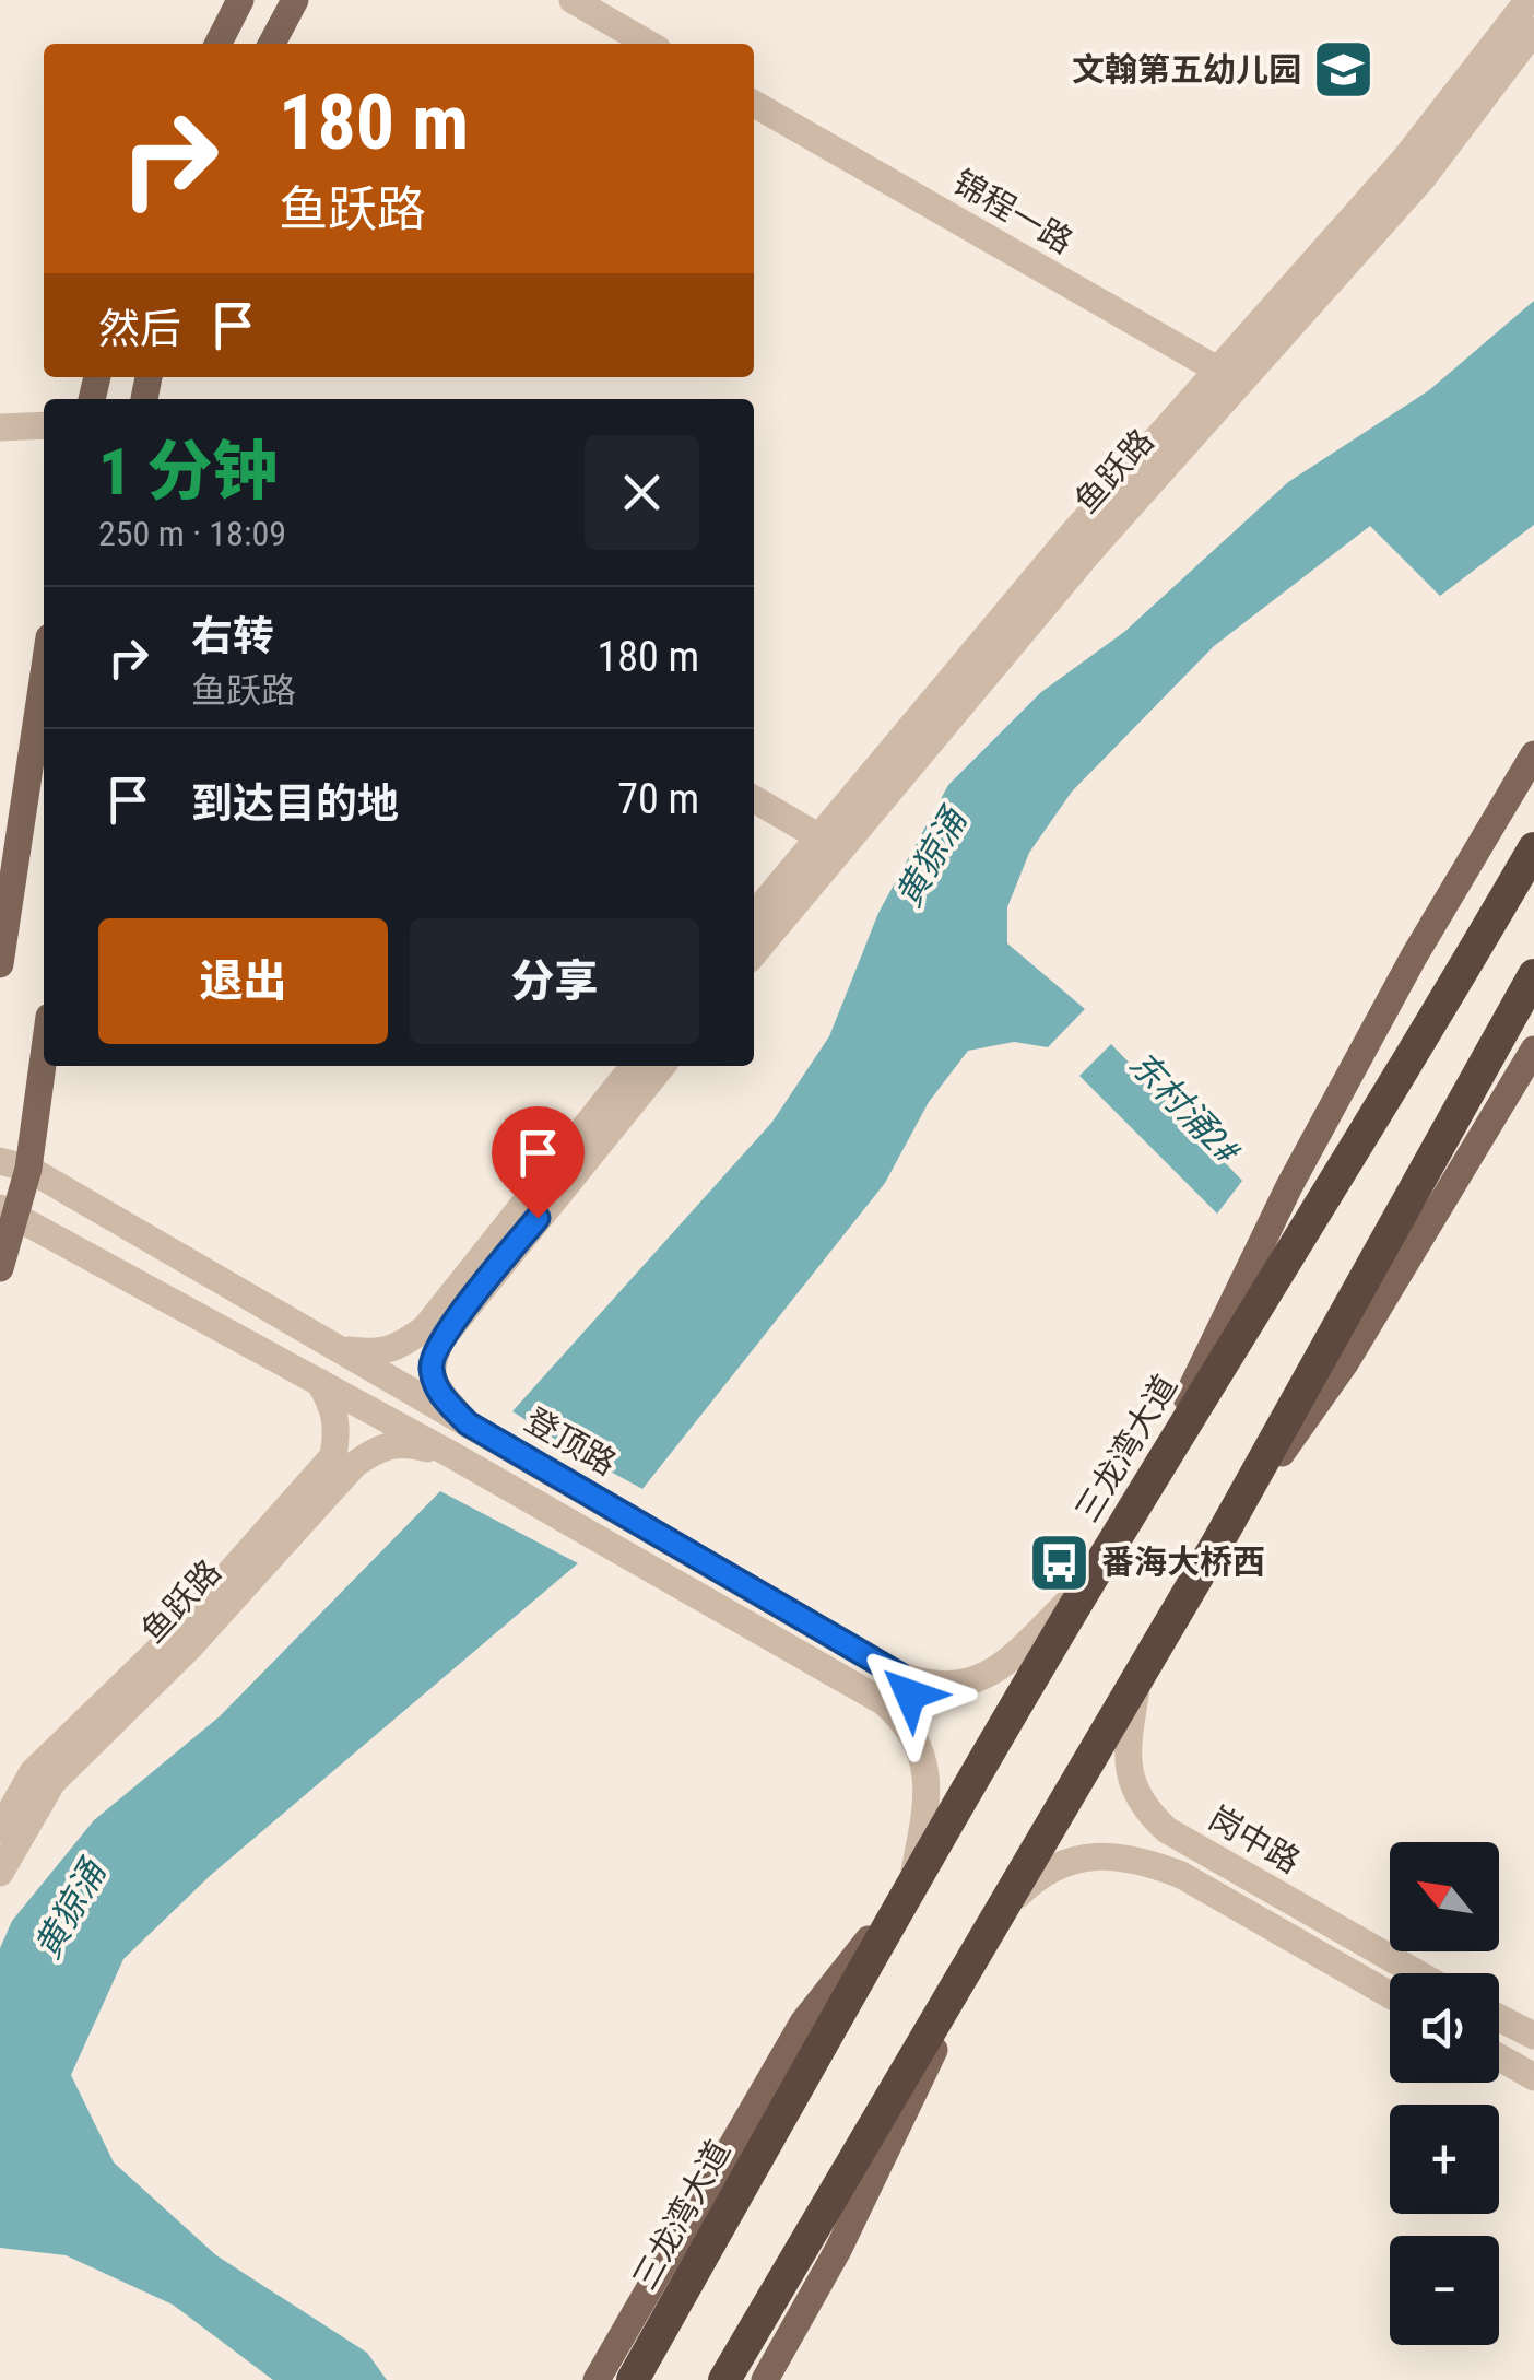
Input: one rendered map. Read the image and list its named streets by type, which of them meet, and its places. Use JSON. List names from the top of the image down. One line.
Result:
{"streets":{"highway":["三龙湾大道"],"street":["锦程一路","鱼跃路","登顶路","岗中路"]},"crossings":[["锦程一路","鱼跃路"],["登顶路","三龙湾大道"]],"water":["黄猄涌","东村涌2#"],"places":{"school or university":["文翰第五幼儿园"],"bus stop":["番海大桥西"]},"north":"top left","page":{"turn":["180 m","鱼跃路"],"then":"然后","heading":["1 分钟","250 m · 18:09"],"list":[{"name":"右转","note":"鱼跃路","value":"180 m"},{"name":"到达目的地","value":"70 m"}],"buttons":["退出","分享"],"map_buttons":["+","−"]}}
